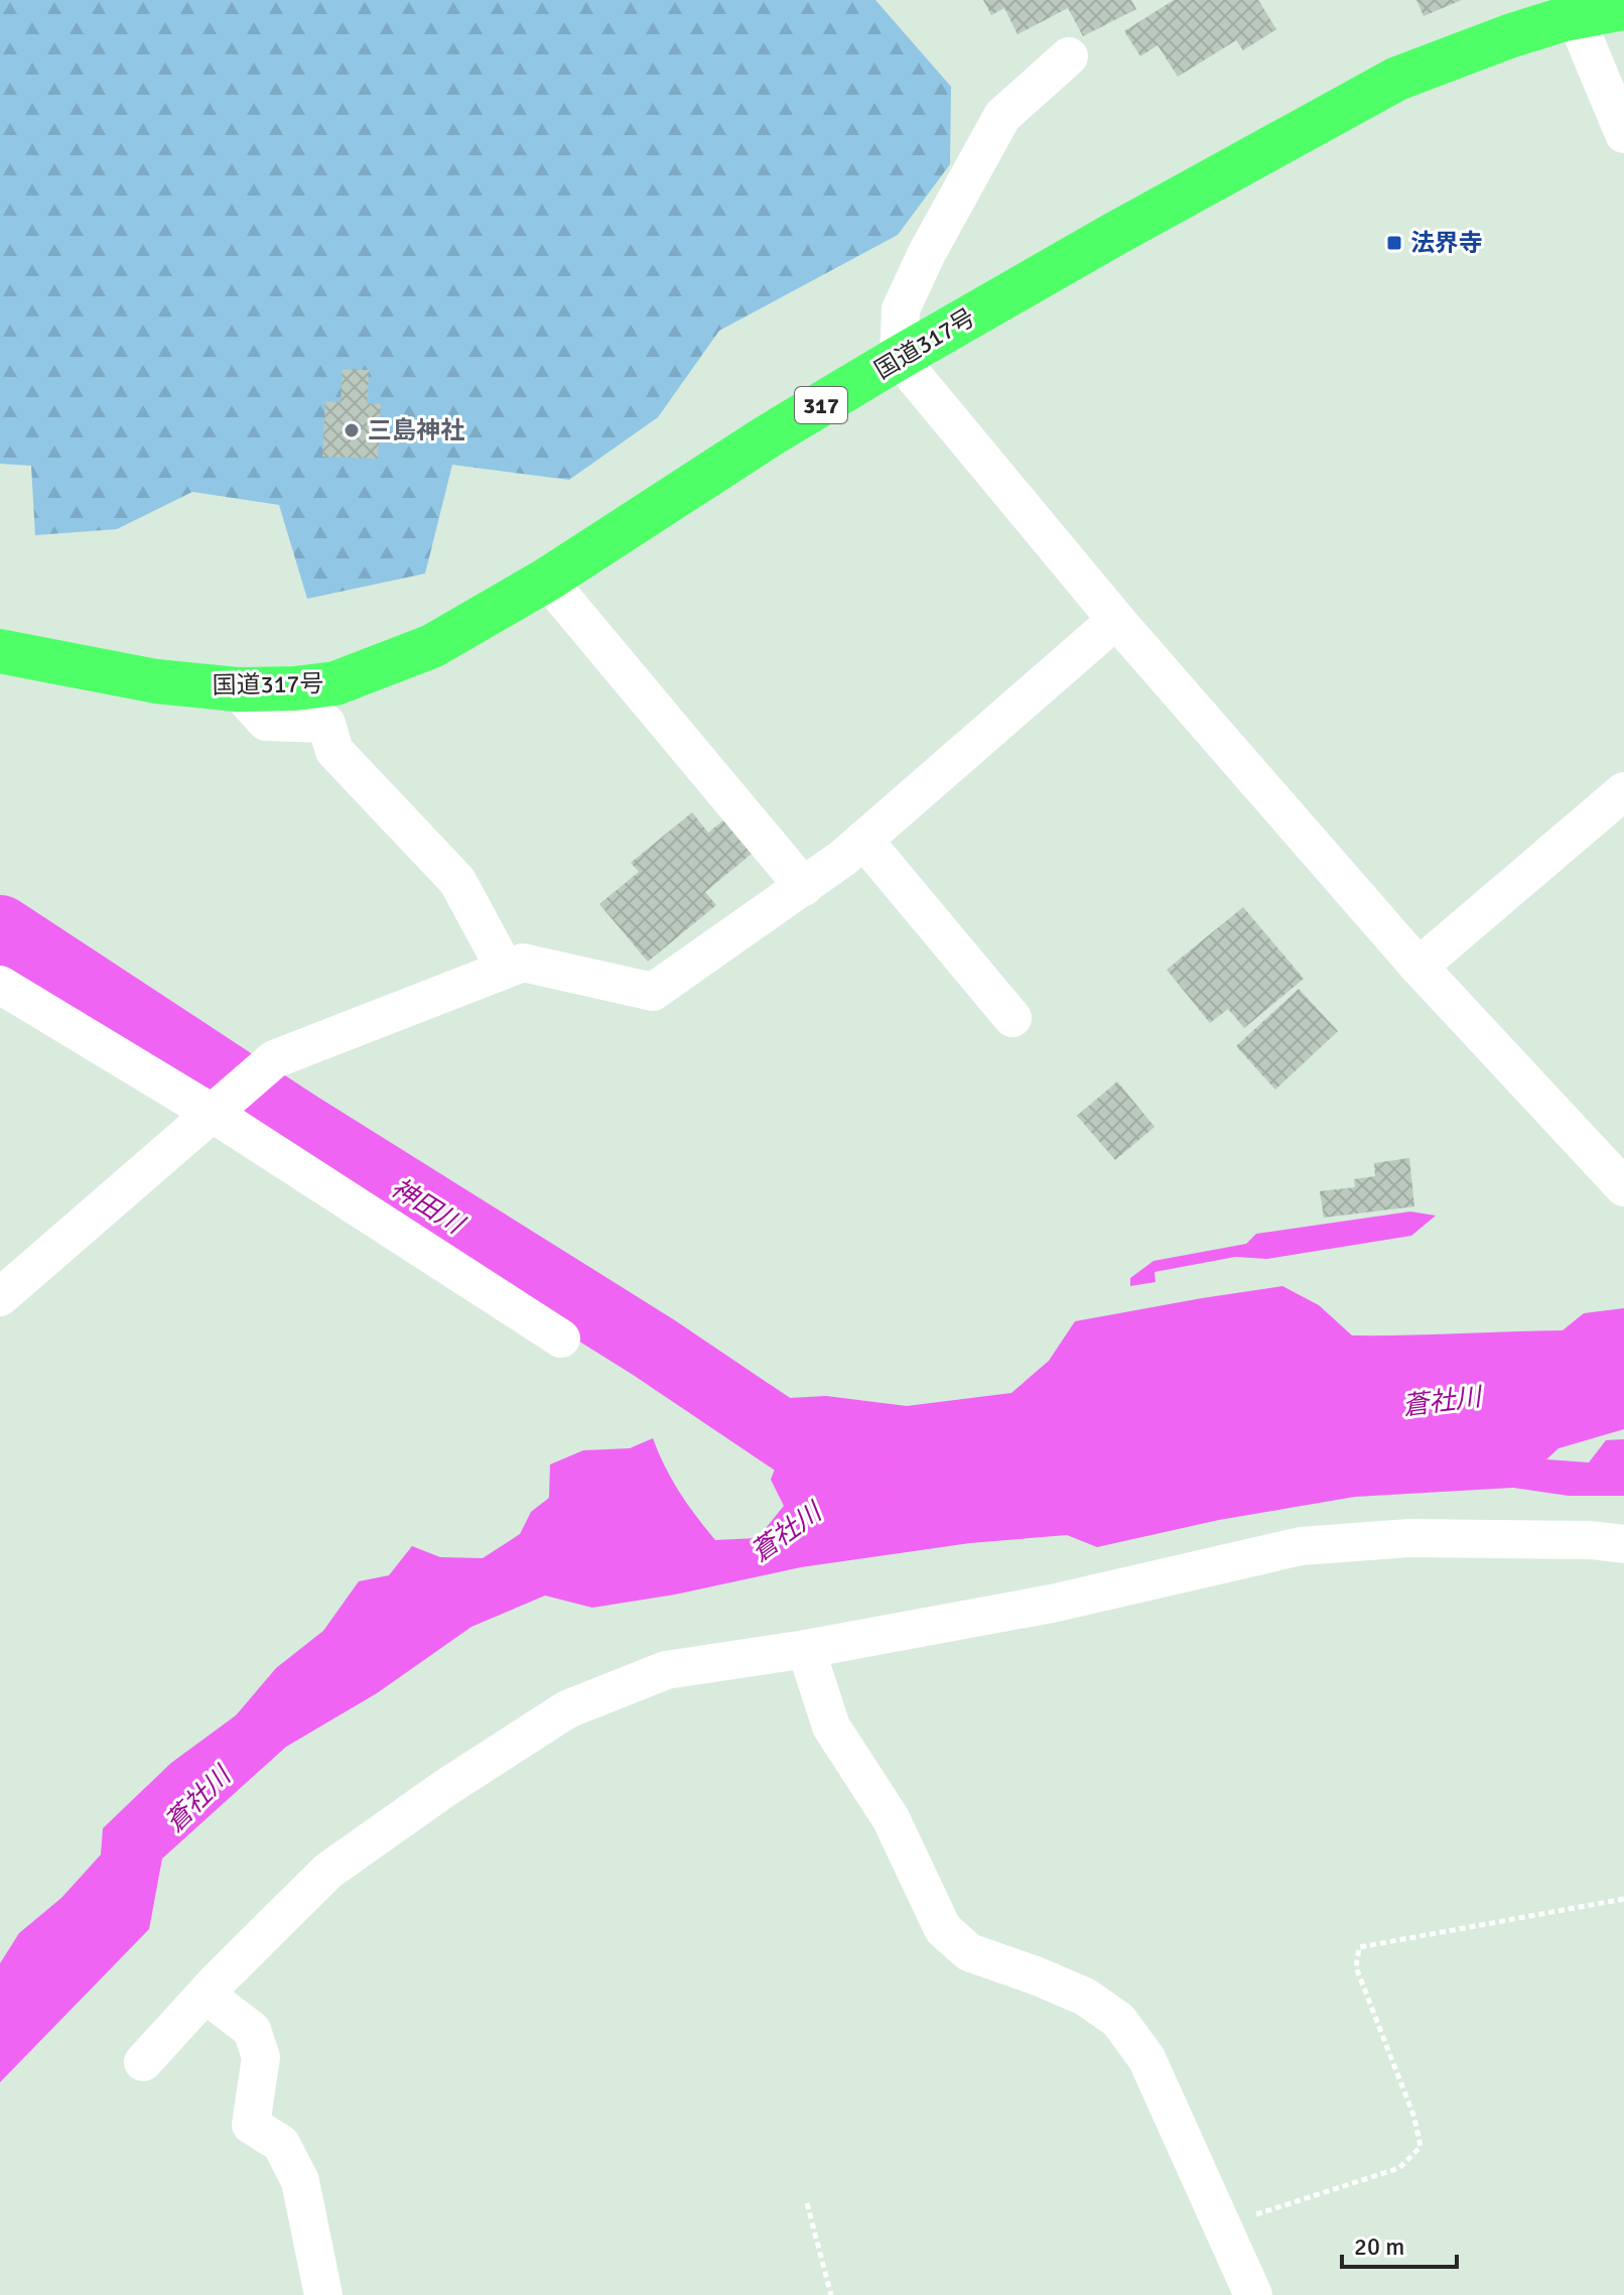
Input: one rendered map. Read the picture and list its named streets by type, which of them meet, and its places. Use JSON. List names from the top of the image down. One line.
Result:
{"streets":{"highway":["国道317号","317"]},"water":["神田川","蒼社川"],"places":{"transit":["法界寺"],"other":["三島神社"]},"scale_bar":"20 m"}
